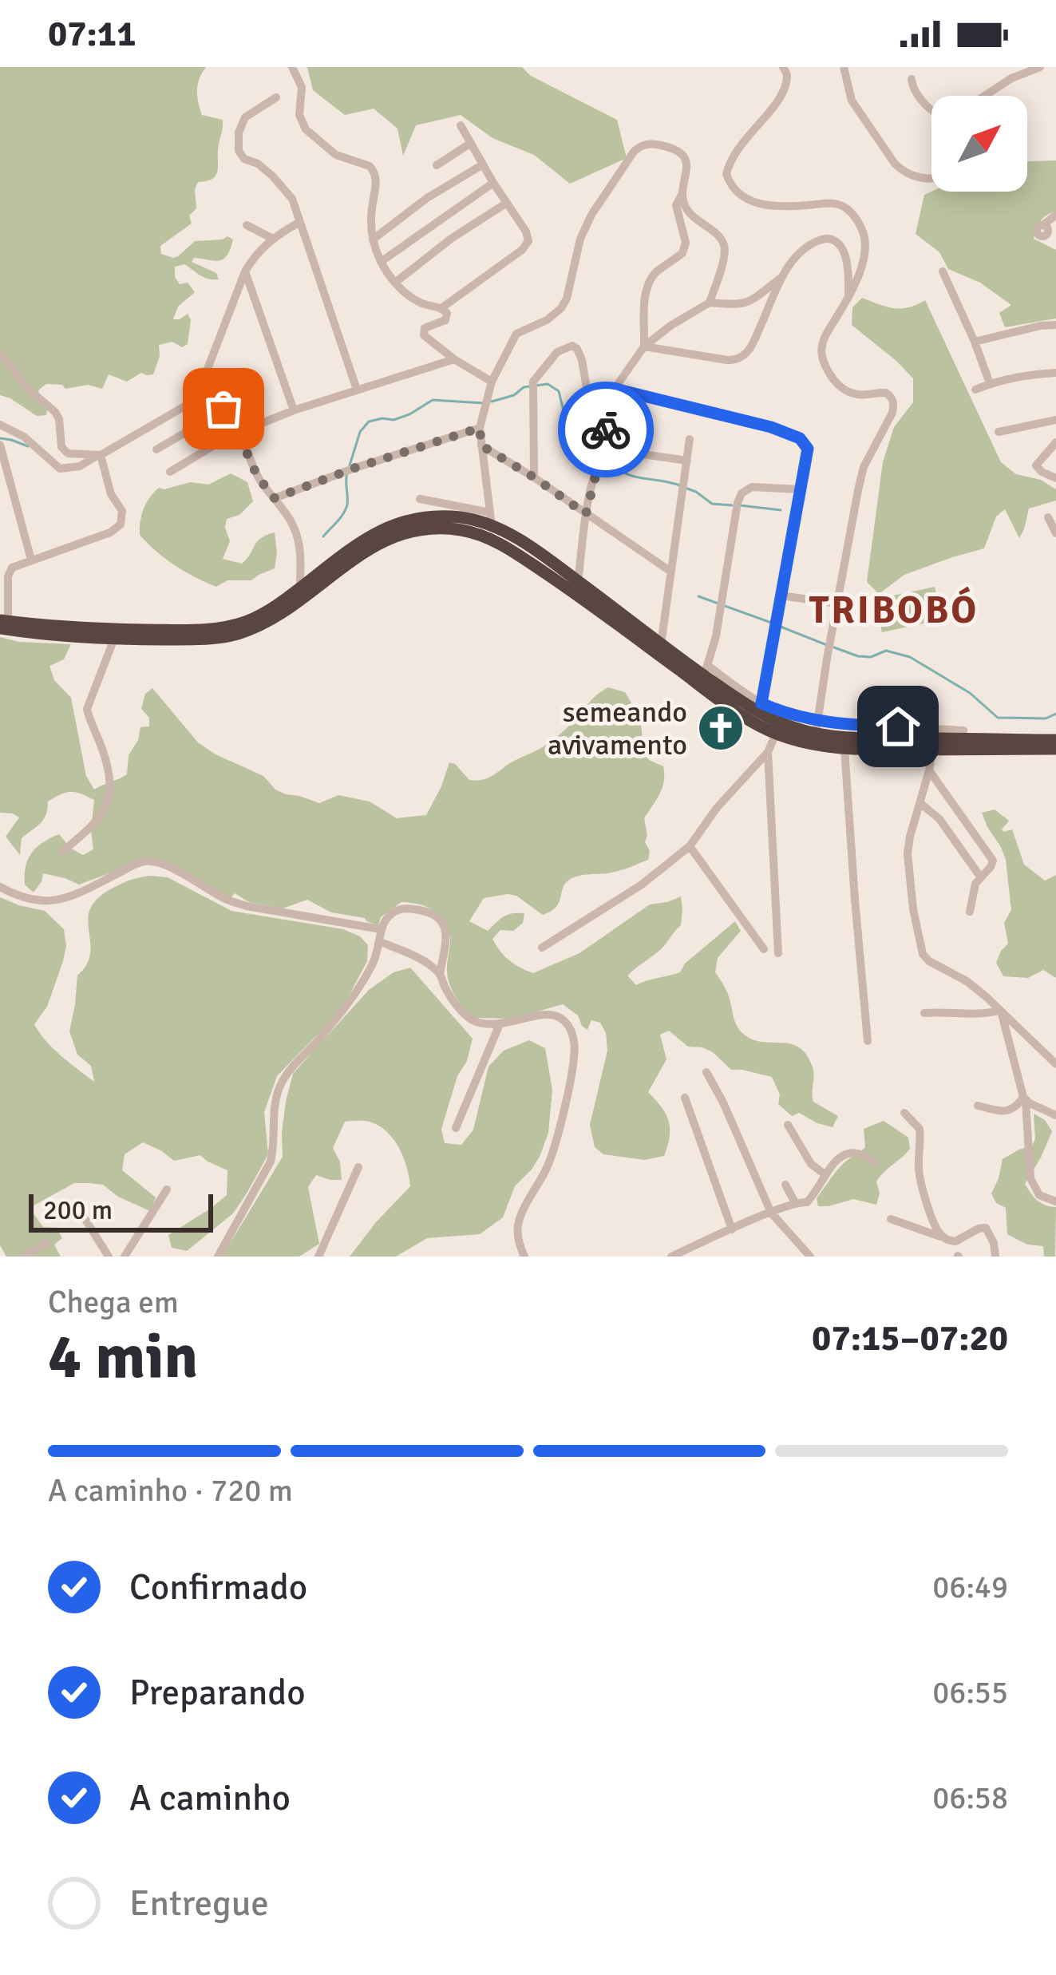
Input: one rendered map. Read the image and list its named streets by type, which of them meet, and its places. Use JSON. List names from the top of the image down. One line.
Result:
{"districts":["TRIBOBÓ"],"places":{"church":["semeando avivamento"]},"scale_bar":"200 m","north":"top right","page":{"status":"07:11","scale":"200 m","heading":["4 min","Chega em","07:15–07:20"],"bar":"A caminho · 720 m","list":[["Confirmado","06:49"],["Preparando","06:55"],["A caminho","06:58"],"Entregue"]}}
